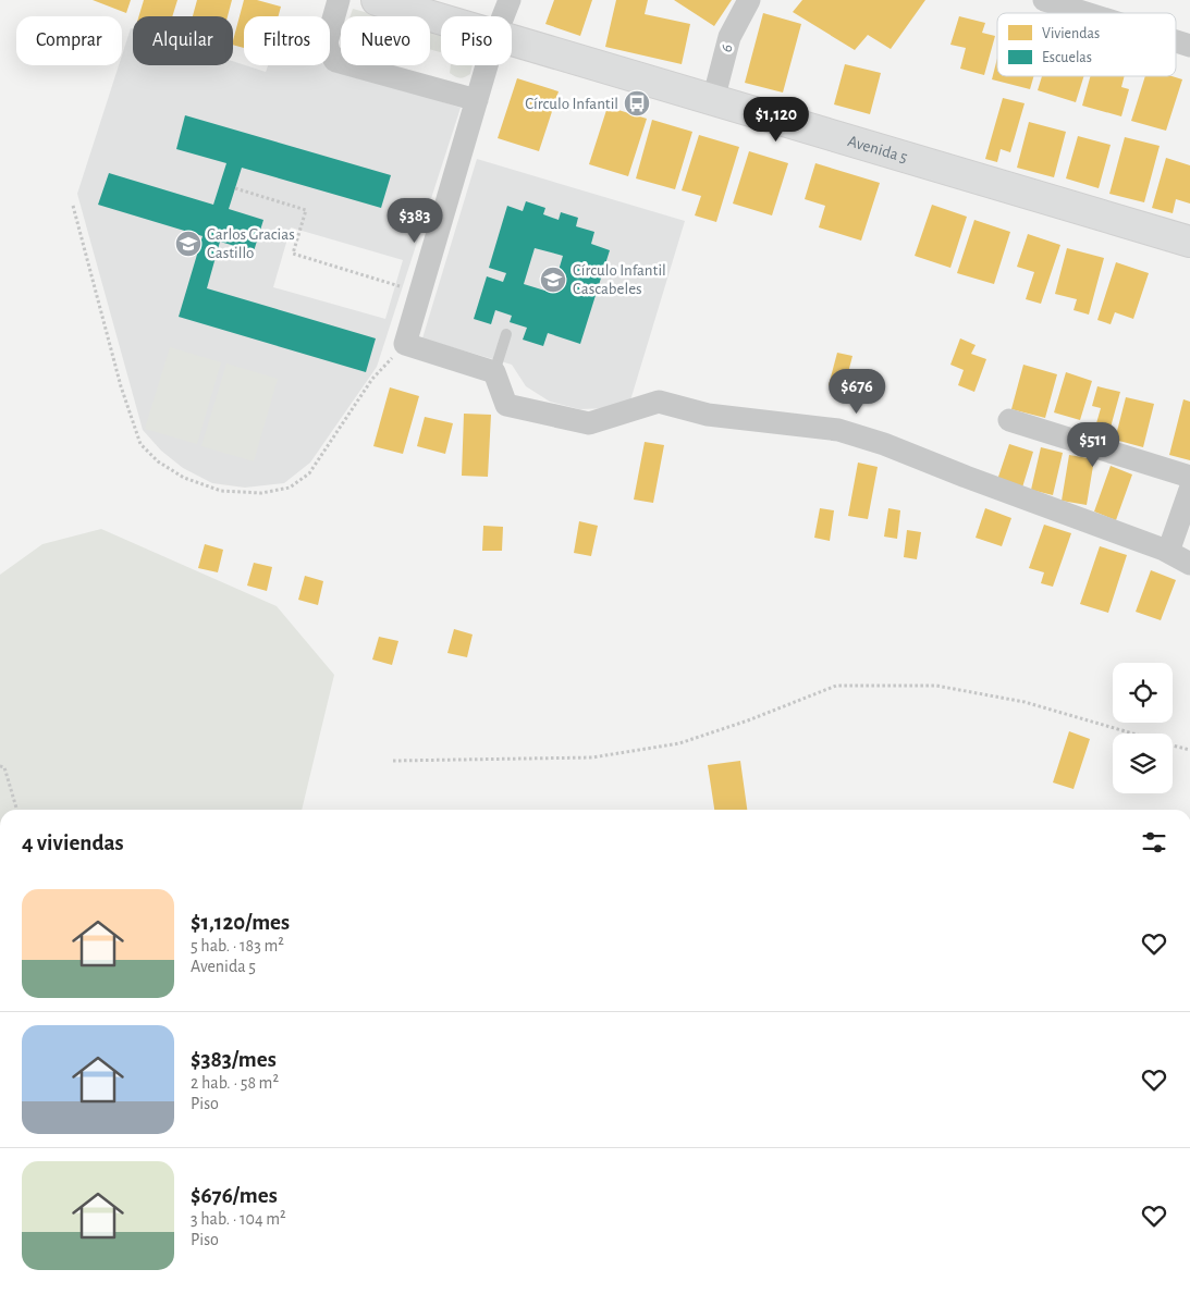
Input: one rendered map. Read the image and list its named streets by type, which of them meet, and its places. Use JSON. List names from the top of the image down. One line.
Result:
{"streets":{"street":["6","Avenida 5"]},"crossings":[["6","Avenida 5"]],"places":{"bus stop":["Círculo Infantil"],"school or university":["Carlos Gracias Castillo","Círculo Infantil Cascabeles"]},"legend":["Viviendas","Escuelas"],"page":{"chip":["Comprar","Alquilar","Filtros","Nuevo","Piso"],"price":["$1,120","$383","$676","$511"],"heading":"4 viviendas","list":[{"name":"$1,120/mes","note":"5 hab. · 183 m² · Avenida 5"},{"name":"$383/mes","note":"2 hab. · 58 m² · Piso"},{"name":"$676/mes","note":"3 hab. · 104 m² · Piso"}]}}
